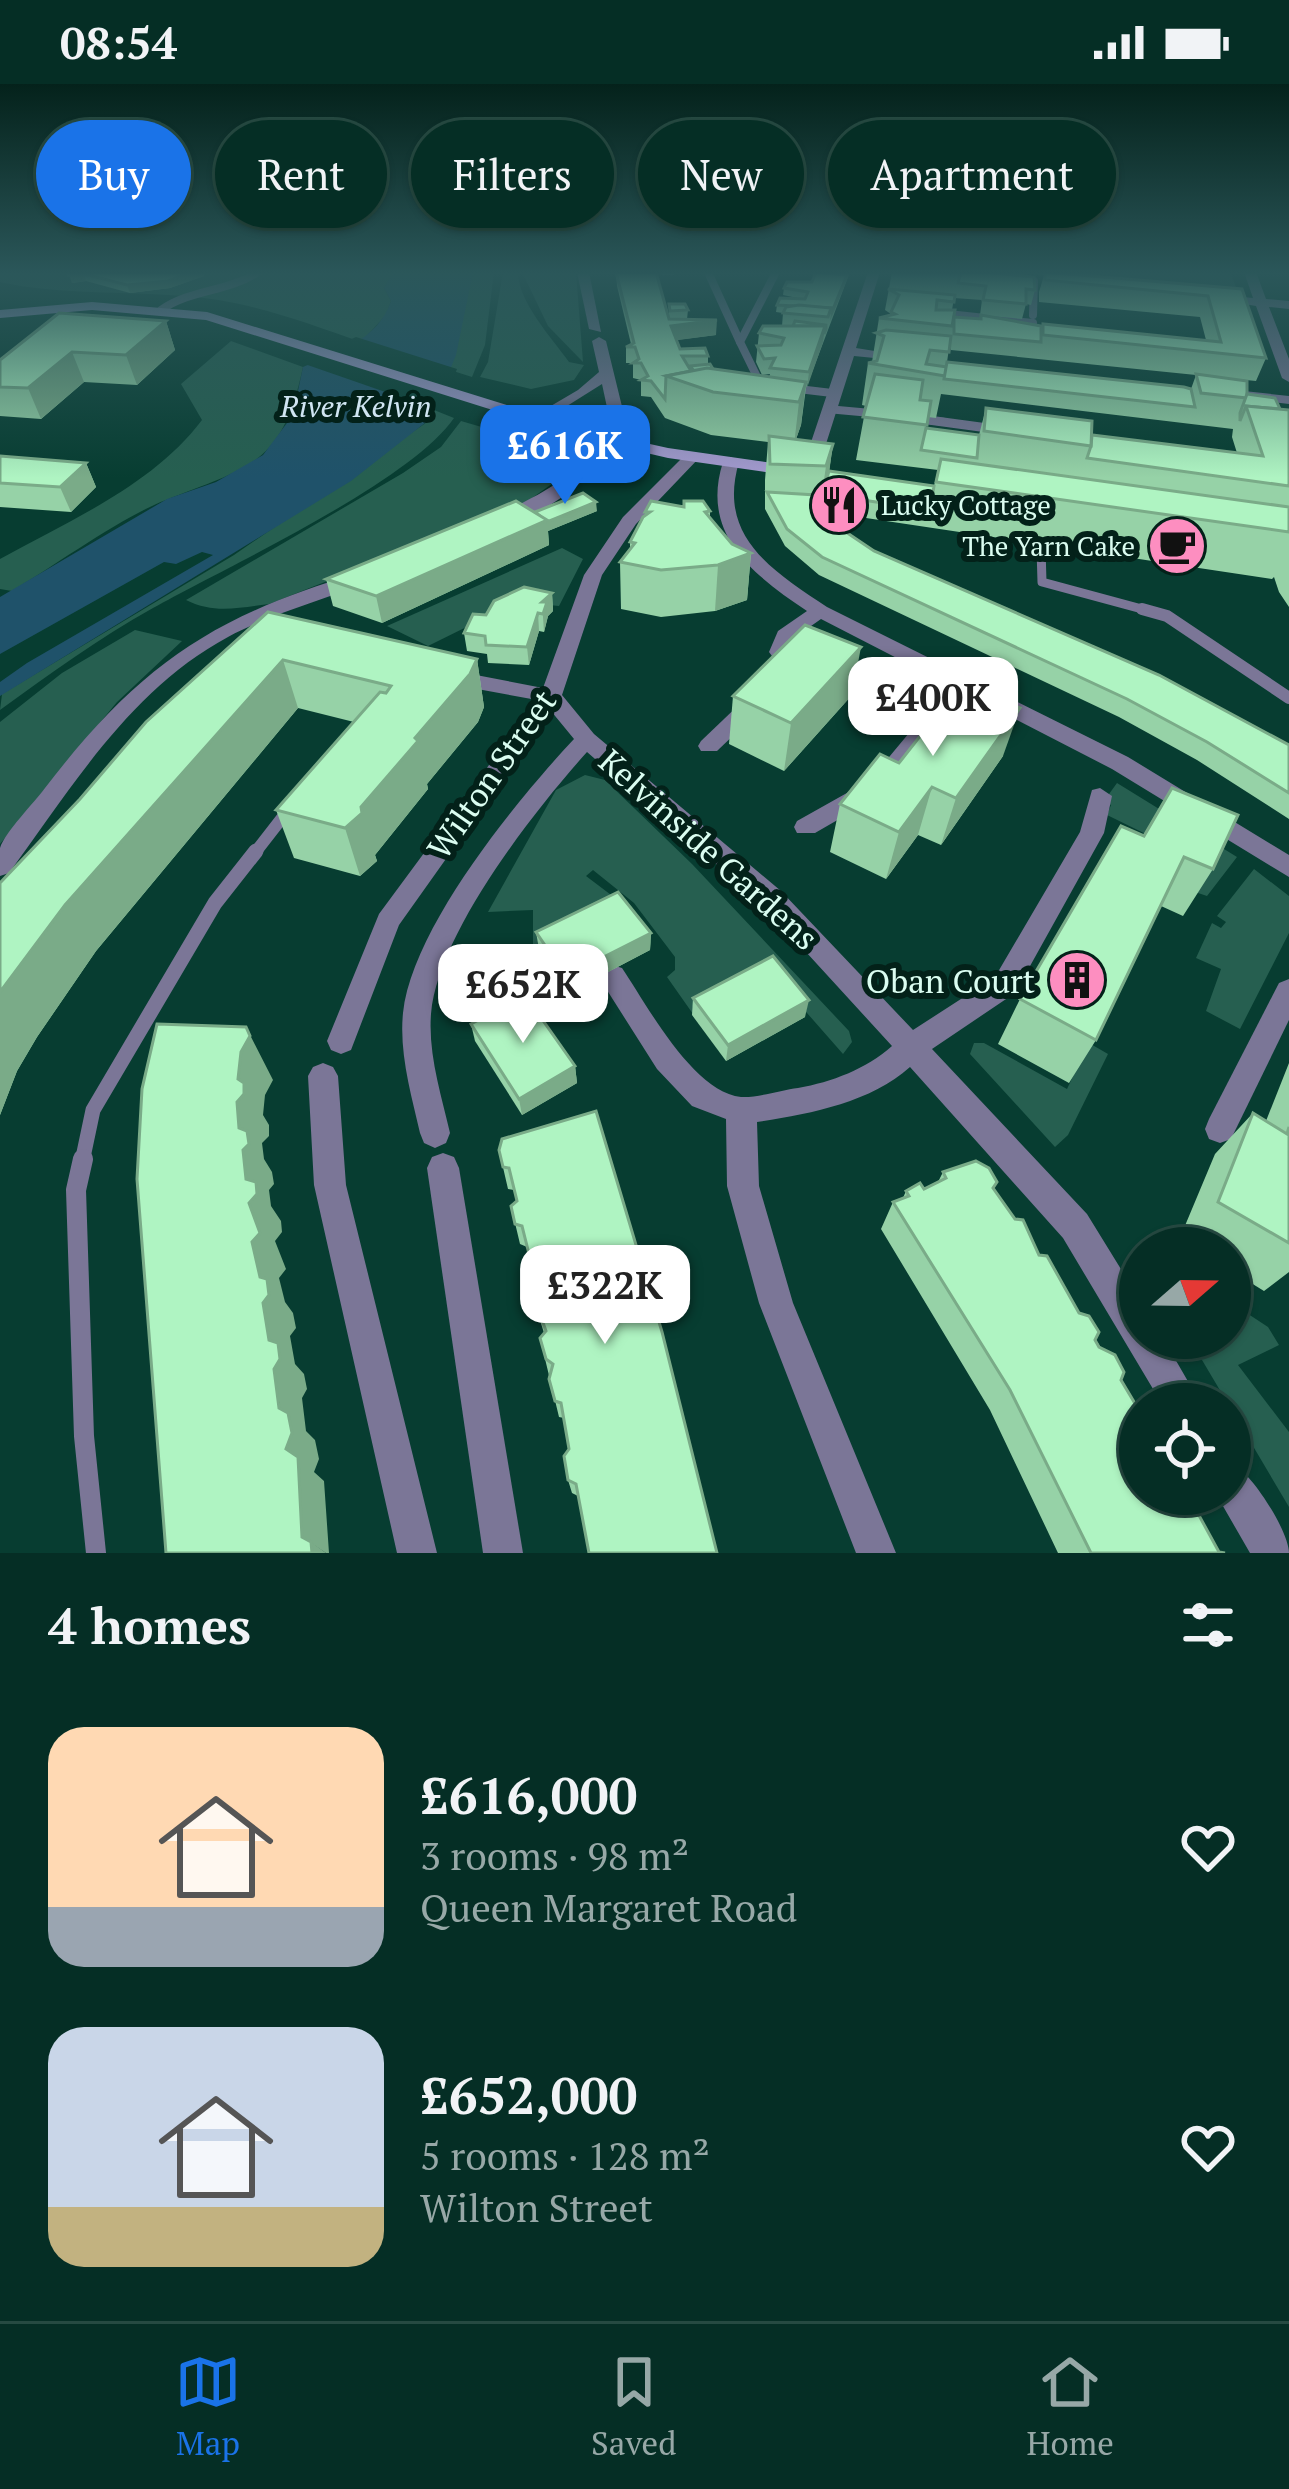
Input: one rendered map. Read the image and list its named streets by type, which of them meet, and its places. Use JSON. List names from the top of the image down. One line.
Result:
{"streets":{"street":["Wilton Street","Kelvinside Gardens"]},"crossings":[["Wilton Street","Kelvinside Gardens"]],"water":["River Kelvin"],"places":{"restaurant":["Lucky Cottage"],"cafe":["The Yarn Cake"],"building":["Oban Court"]},"north":"right","page":{"status":"08:54","chip":["Buy","Rent","Filters","New","Apartment"],"price":["£616K","£400K","£652K","£322K"],"heading":"4 homes","list":[{"name":"£616,000","note":"3 rooms · 98 m² · Queen Margaret Road"},{"name":"£652,000","note":"5 rooms · 128 m² · Wilton Street"}],"tabs":["Map","Saved","Home"]}}
